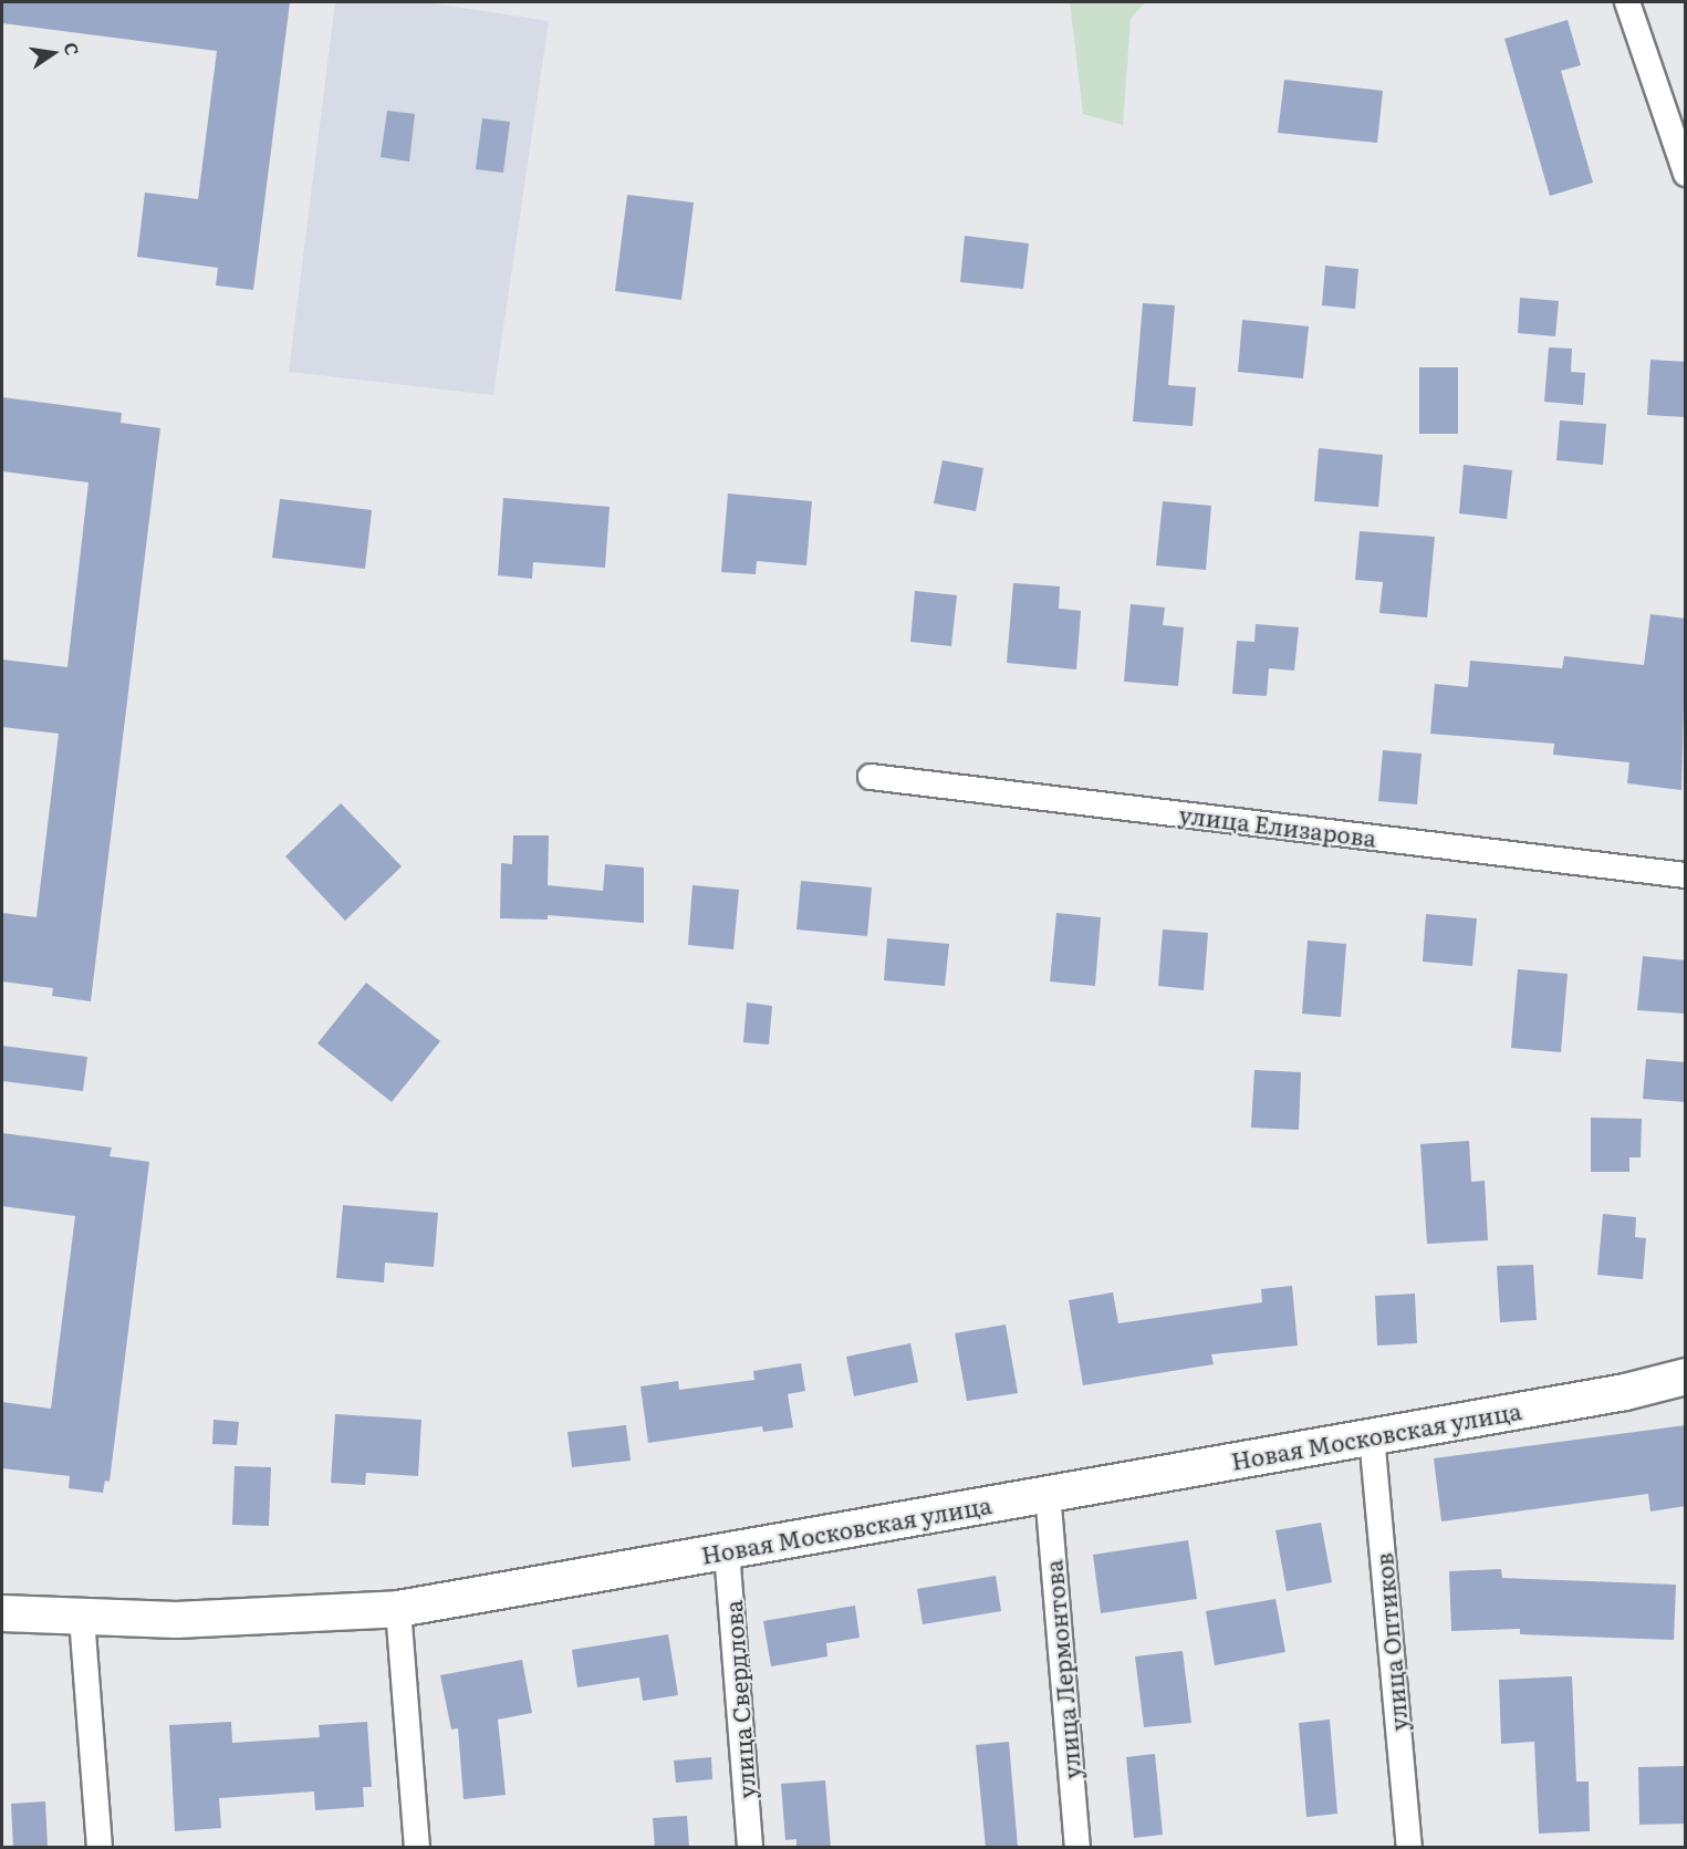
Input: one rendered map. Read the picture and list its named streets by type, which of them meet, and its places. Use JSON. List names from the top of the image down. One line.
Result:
{"streets":{"street":["улица Елизарова","Новая Московская улица","улица Оптиков","улица Лермонтова","улица Свердлова"]},"crossings":[["Новая Московская улица","улица Оптиков"],["Новая Московская улица","улица Лермонтова"],["Новая Московская улица","улица Свердлова"]],"north":"right"}
